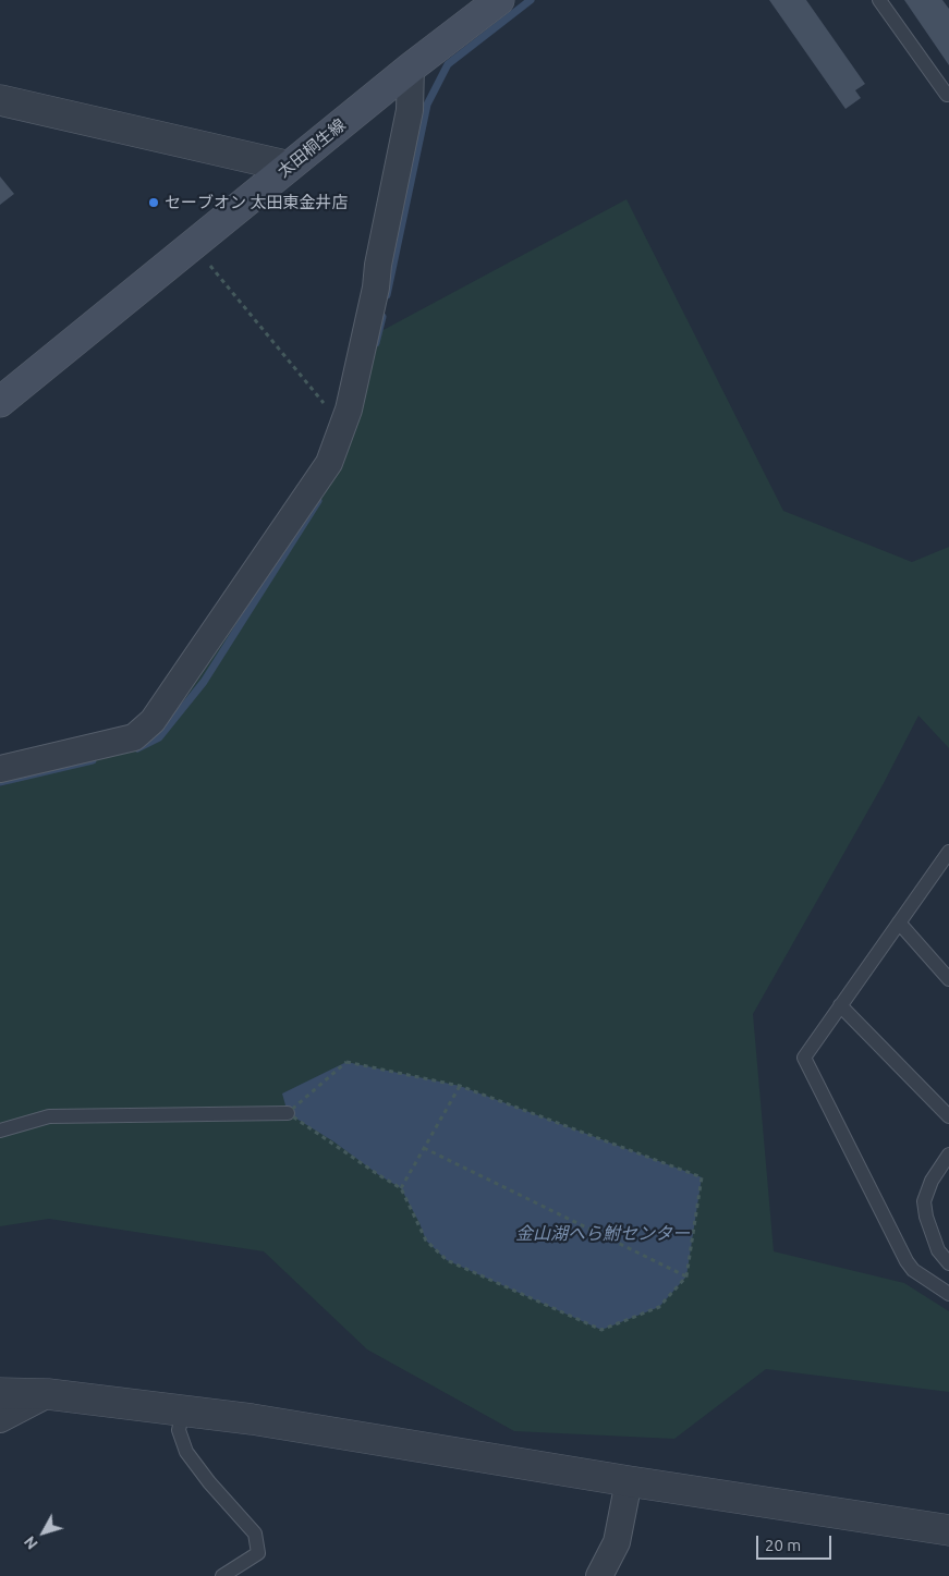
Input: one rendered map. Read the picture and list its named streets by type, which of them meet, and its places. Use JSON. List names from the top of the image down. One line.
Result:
{"streets":{"main road":["太田桐生線"]},"water":["金山湖へら鮒センター"],"places":["セーブオン 太田東金井店"],"scale_bar":"20 m","north":"bottom left"}
